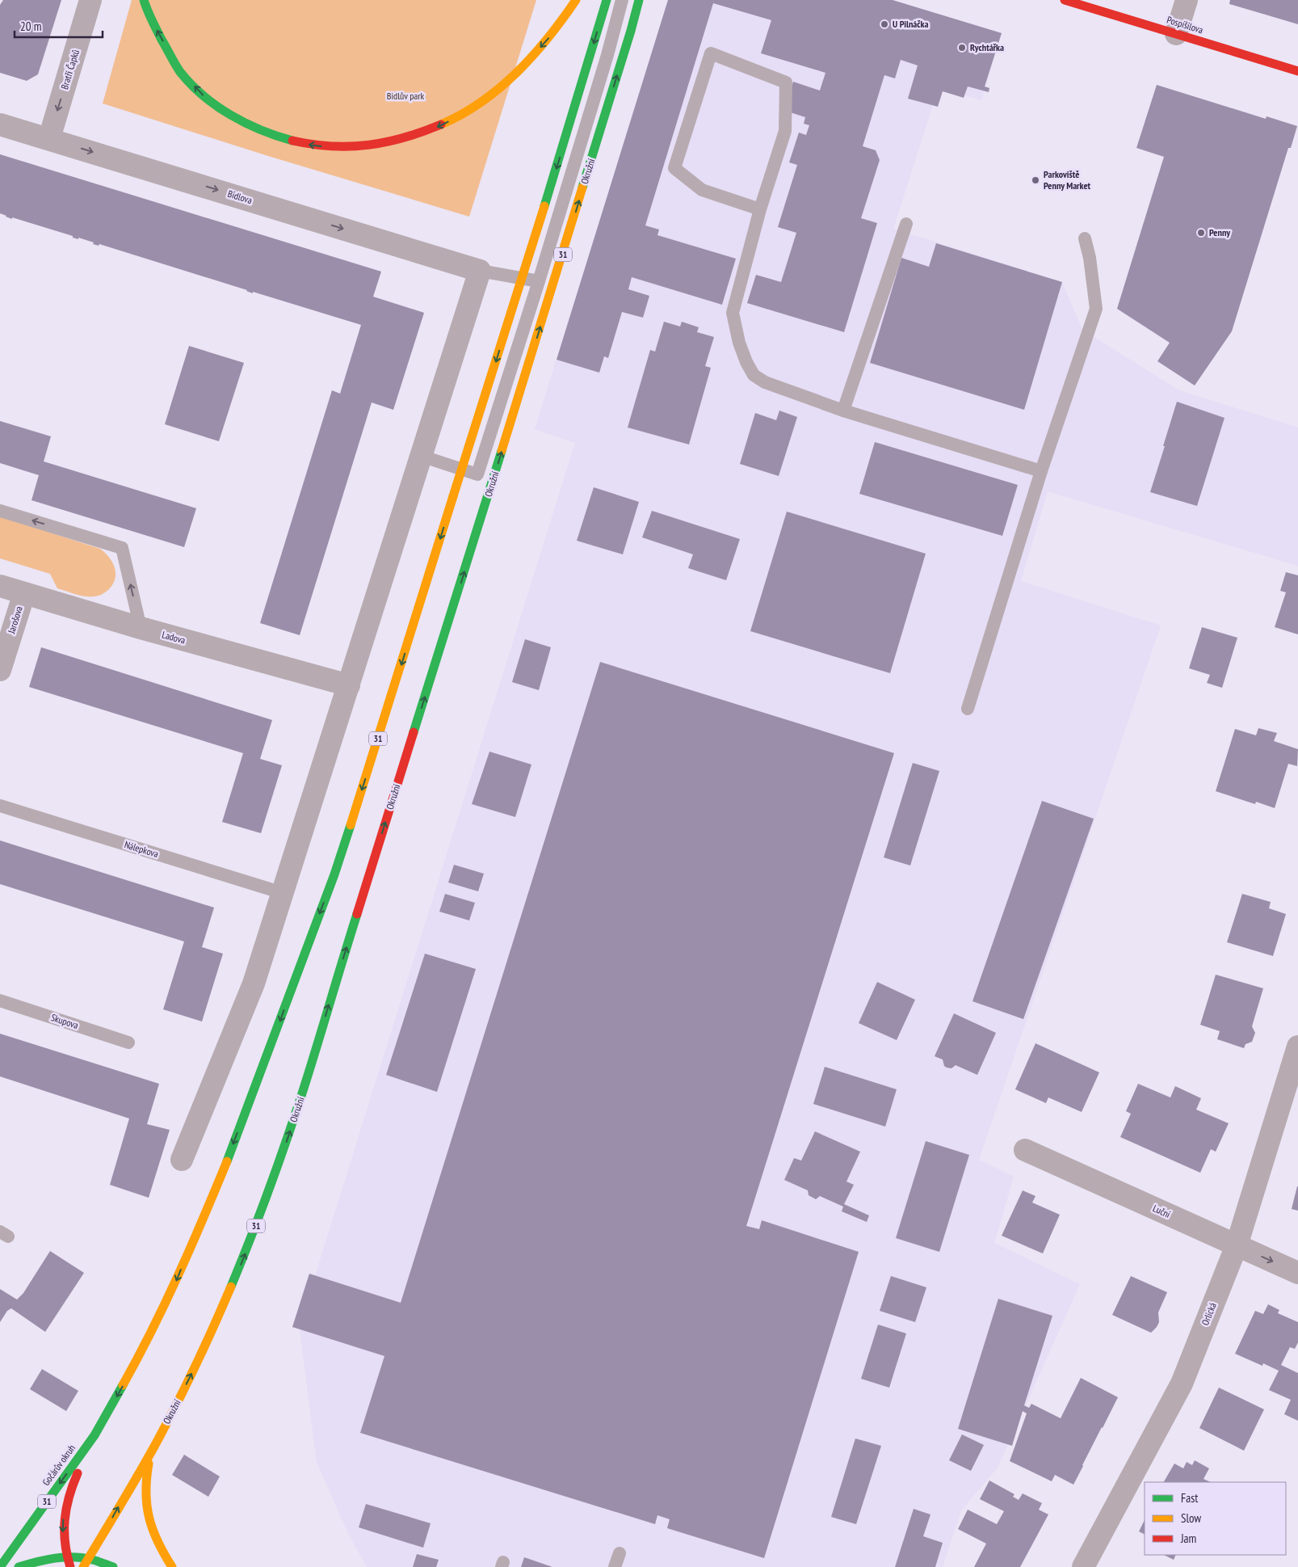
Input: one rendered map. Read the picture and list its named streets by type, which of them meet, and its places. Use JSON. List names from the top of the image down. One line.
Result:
{"streets":{"main road":["Pospíšilova","Okružní","31","Gočárův okruh"],"street":["Bratří Čapků","Bidlova","Jarošova","Ladova","Luční","Orlická"],"lane":["Nálepkova","Skupova"]},"crossings":[["Bratří Čapků","Bidlova"],["31","Gočárův okruh"],["Jarošova","Ladova"],["Luční","Orlická"]],"one_way":["Bratří Čapků","Bidlova","Gočárův okruh"],"parks":["Bidlův park"],"places":["U Pilnáčka","Rychtářka","Parkoviště Penny Market","Penny"],"legend":["Fast","Slow","Jam"],"scale_bar":"20 m"}
